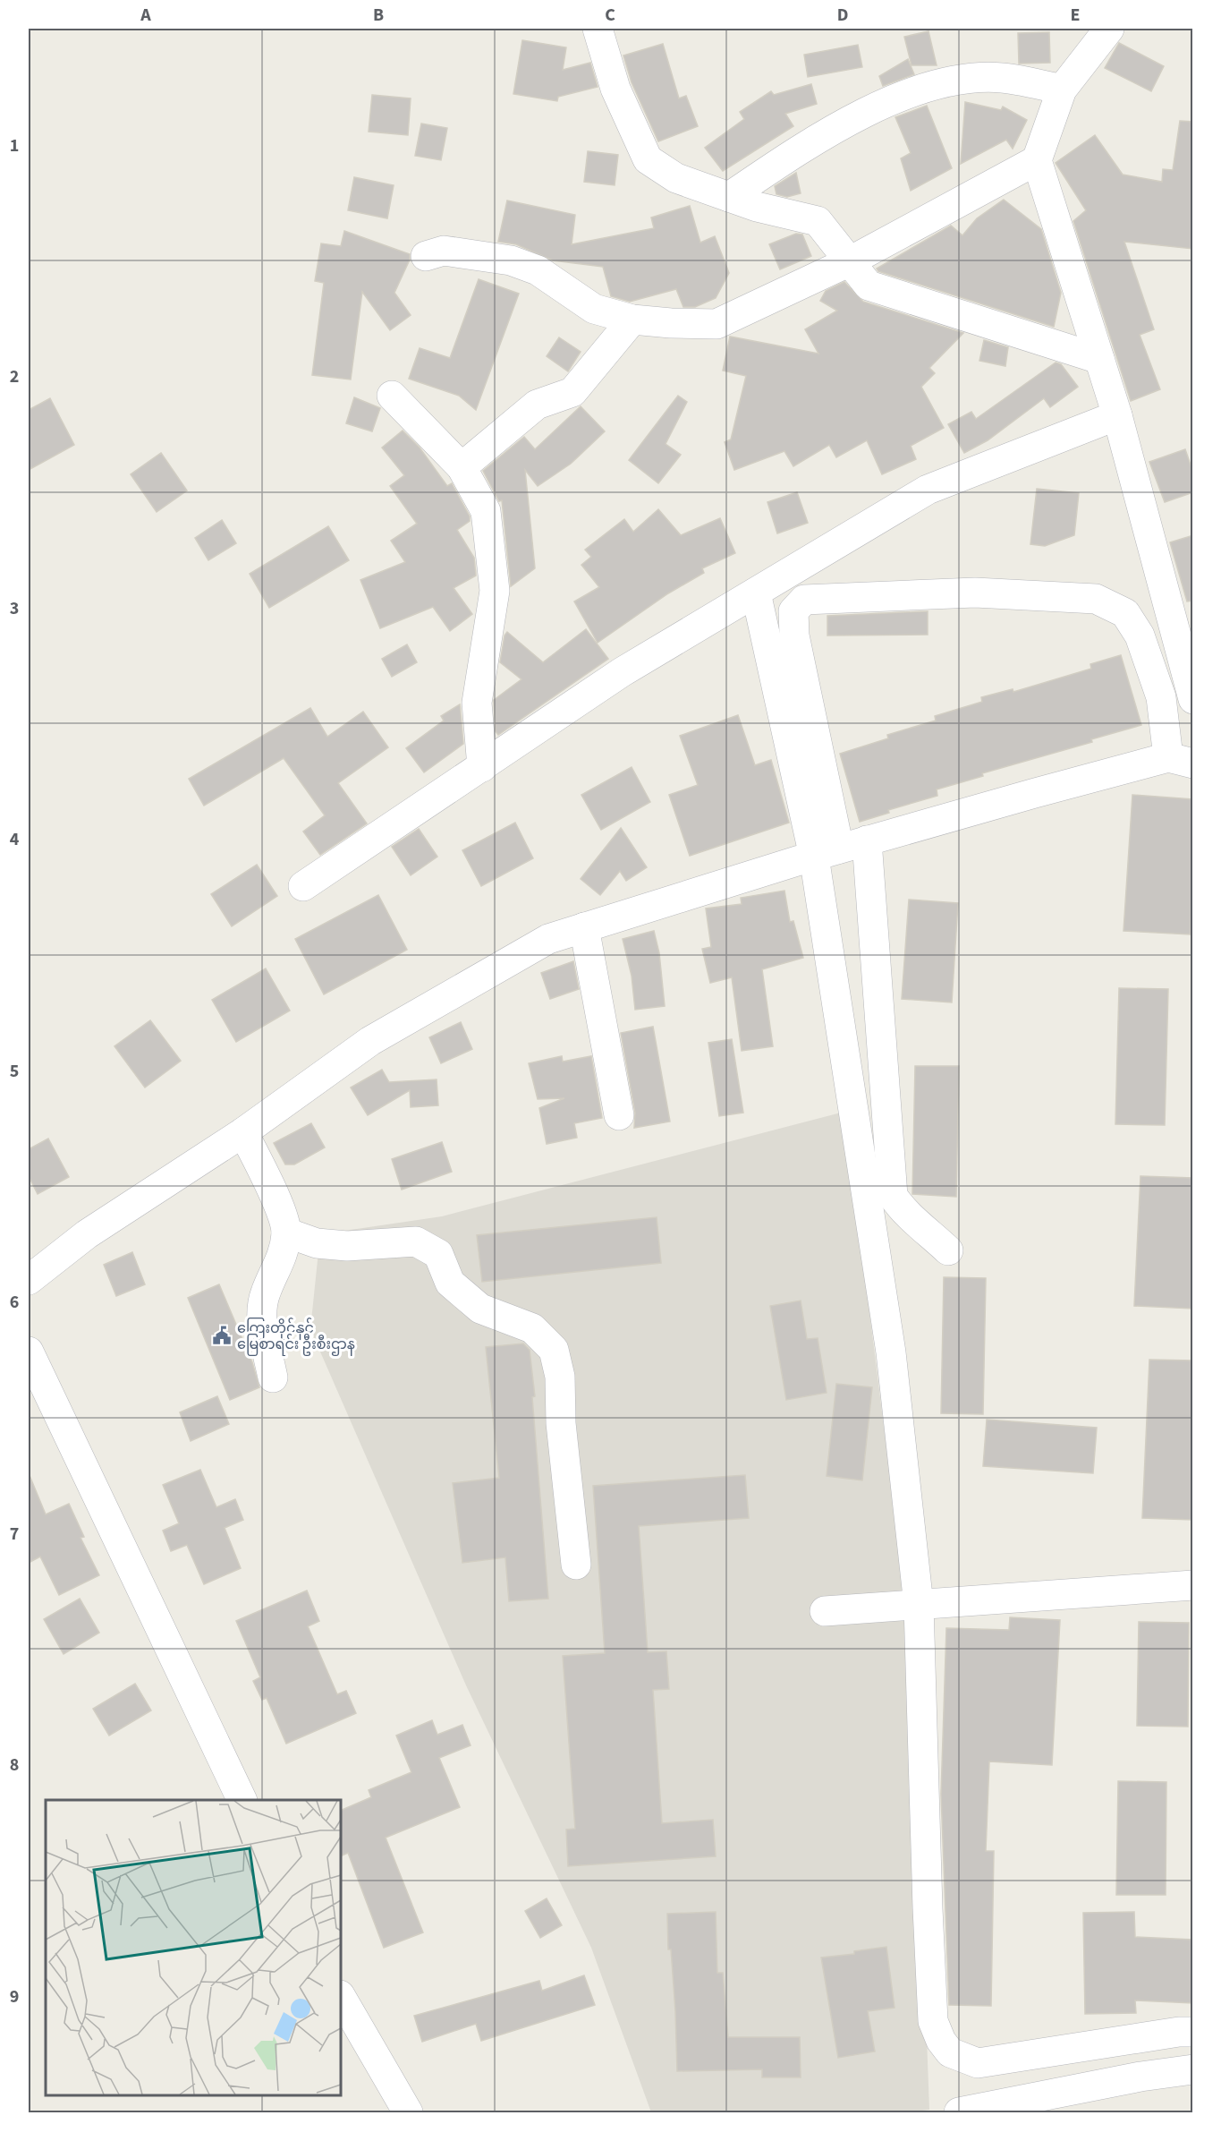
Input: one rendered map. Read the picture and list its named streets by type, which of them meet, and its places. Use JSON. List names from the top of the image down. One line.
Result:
{"places":{"public building":["ကြေးတိုင်နှင့် မြေစာရင်း ဦးစီးဌာန"]},"grid":{"columns":["A","B","C","D","E"],"rows":["1","2","3","4","5","6","7","8","9"]}}
